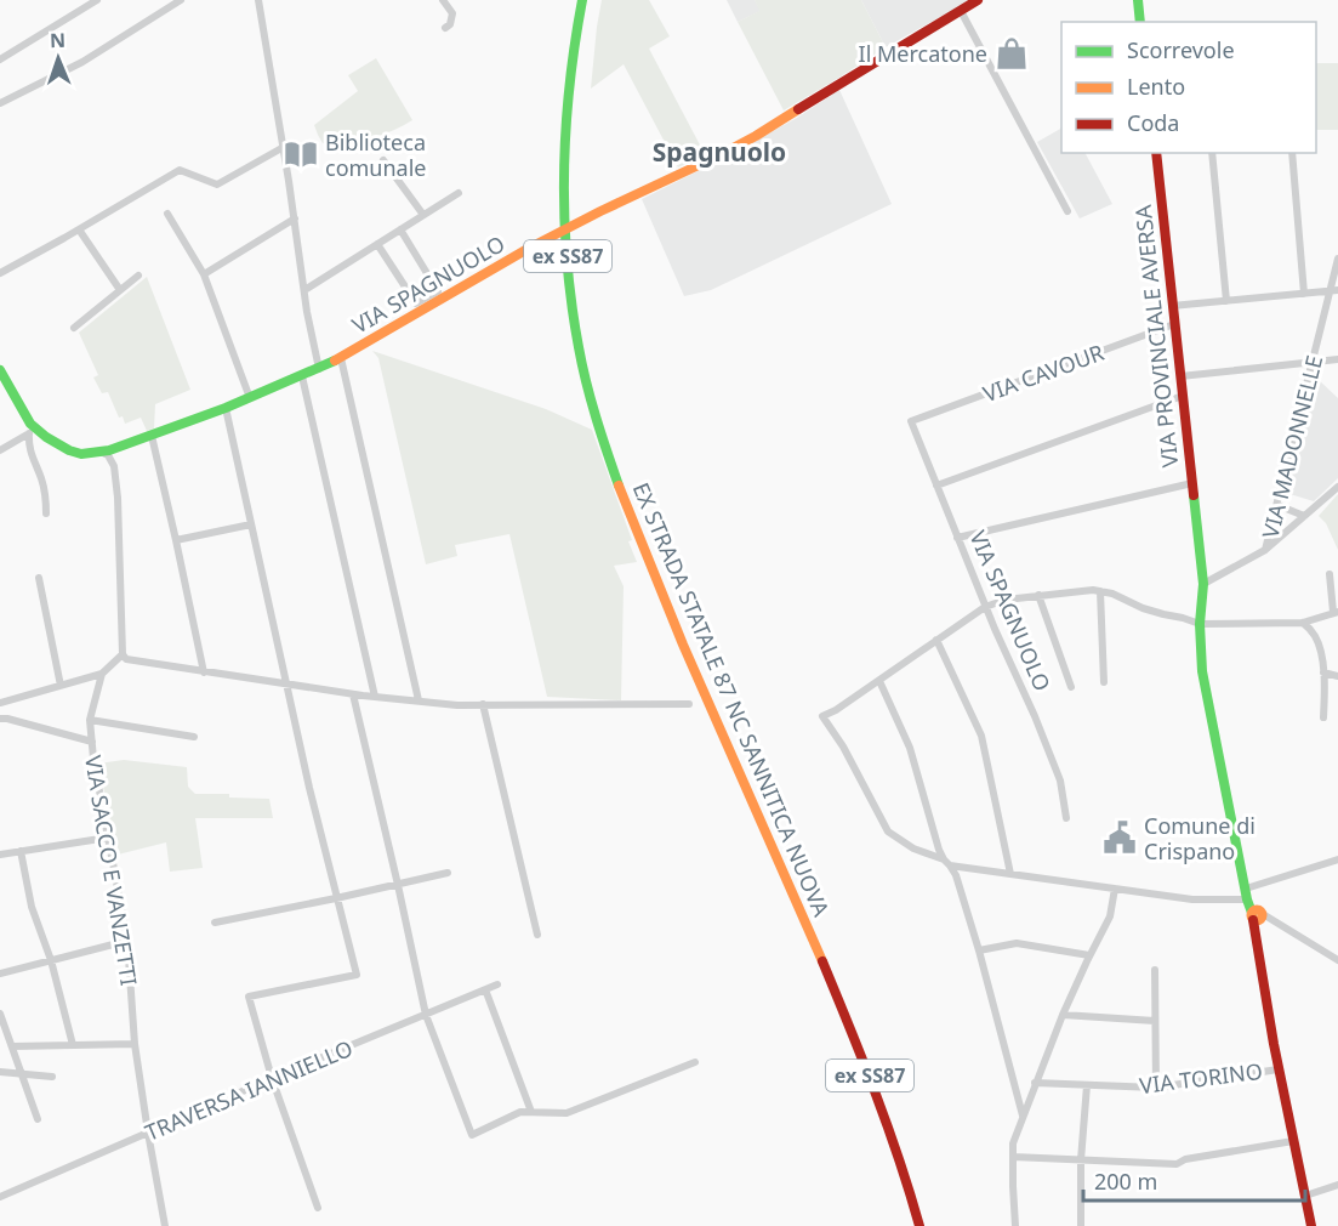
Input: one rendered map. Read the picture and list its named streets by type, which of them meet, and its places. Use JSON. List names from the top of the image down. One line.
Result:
{"streets":{"main road":["ex SS87","VIA SPAGNUOLO","VIA PROVINCIALE AVERSA","EX STRADA STATALE 87 NC SANNITICA NUOVA"],"street":["VIA CAVOUR","VIA MADONNELLE","VIA SACCO E VANZETTI","VIA TORINO","TRAVERSA IANNIELLO"]},"crossings":[["VIA SPAGNUOLO","VIA CAVOUR"],["VIA PROVINCIALE AVERSA","VIA CAVOUR"],["VIA PROVINCIALE AVERSA","VIA TORINO"],["VIA SACCO E VANZETTI","TRAVERSA IANNIELLO"]],"districts":["Spagnuolo"],"places":{"shop":["Il Mercatone"],"library":["Biblioteca comunale"],"public building":["Comune di Crispano"]},"legend":["Scorrevole","Lento","Coda"],"scale_bar":"200 m","north":"top"}
